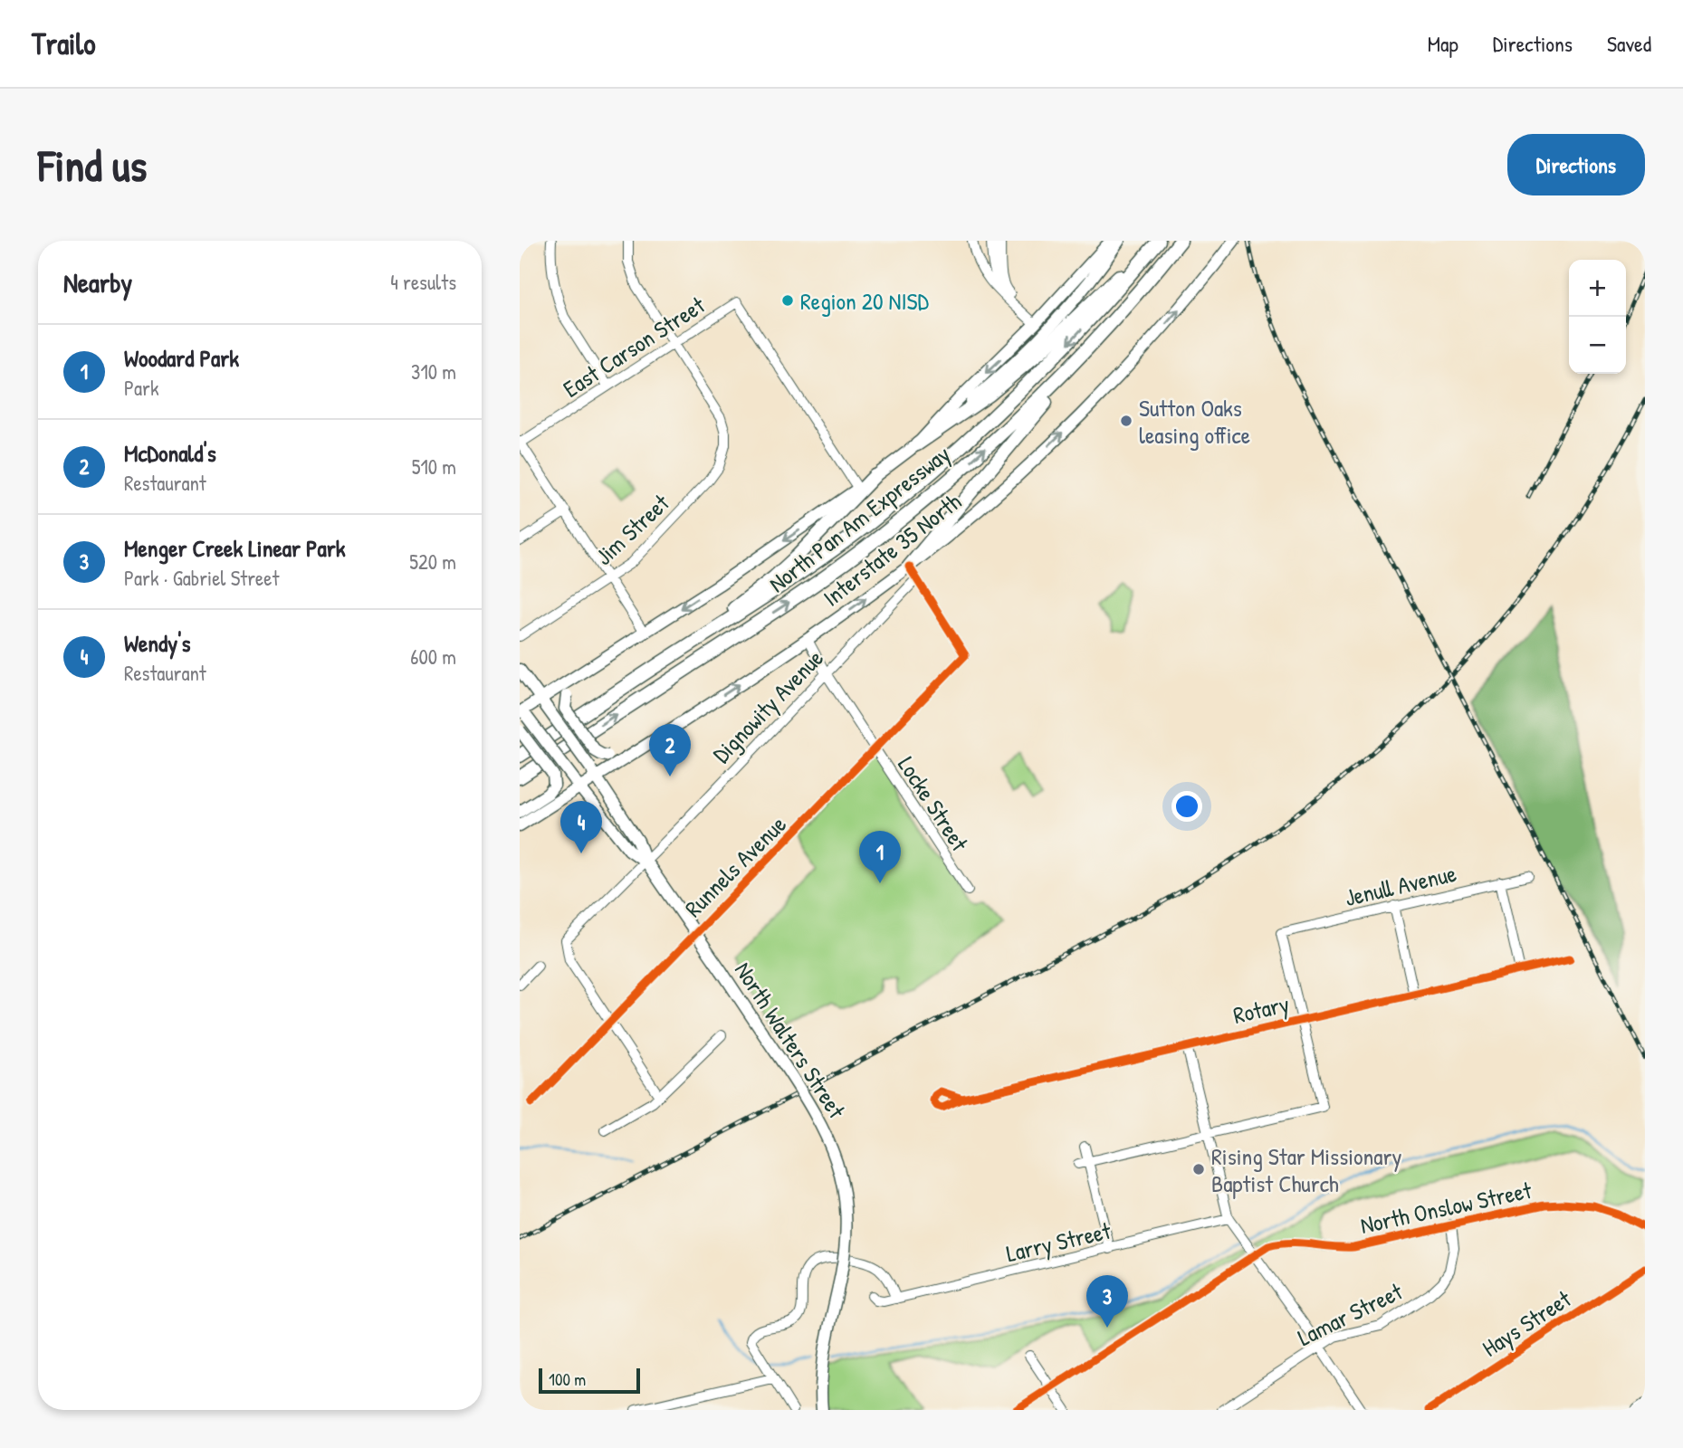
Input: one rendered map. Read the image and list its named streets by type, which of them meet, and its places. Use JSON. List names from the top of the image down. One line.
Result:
{"streets":{"highway":["North Pan Am Expressway"],"main road":["Interstate 35 North","North Walters Street"],"street":["East Carson Street","Jim Street","Dignowity Avenue","Locke Street","Runnels Avenue","Jenull Avenue","Rotary","North Onslow Street","Larry Street","Lamar Street","Hays Street"]},"crossings":[["East Carson Street","Jim Street"],["Interstate 35 North","Locke Street"],["Interstate 35 North","North Walters Street"],["Dignowity Avenue","Locke Street"],["Dignowity Avenue","Runnels Avenue"],["Dignowity Avenue","North Walters Street"],["Locke Street","Runnels Avenue"],["Runnels Avenue","North Walters Street"],["Jenull Avenue","Rotary"],["North Onslow Street","Lamar Street"]],"places":["Region 20 NISD","Sutton Oaks leasing office","Rising Star Missionary Baptist Church"],"scale_bar":"100 m","page":{"header":"Trailo","nav":["Map","Directions","Saved"],"buttons":"Directions","title":"Find us","heading":["Nearby","4 results"],"map_buttons":["+","−"],"list":[{"mark":"1","name":"Woodard Park","note":"Park","value":"310 m"},{"mark":"2","name":"McDonald's","note":"Restaurant","value":"510 m"},{"mark":"3","name":"Menger Creek Linear Park","note":"Park · Gabriel Street","value":"520 m"},{"mark":"4","name":"Wendy's","note":"Restaurant","value":"600 m"}],"pins":["2","4","1","3"],"scale":"100 m"}}
